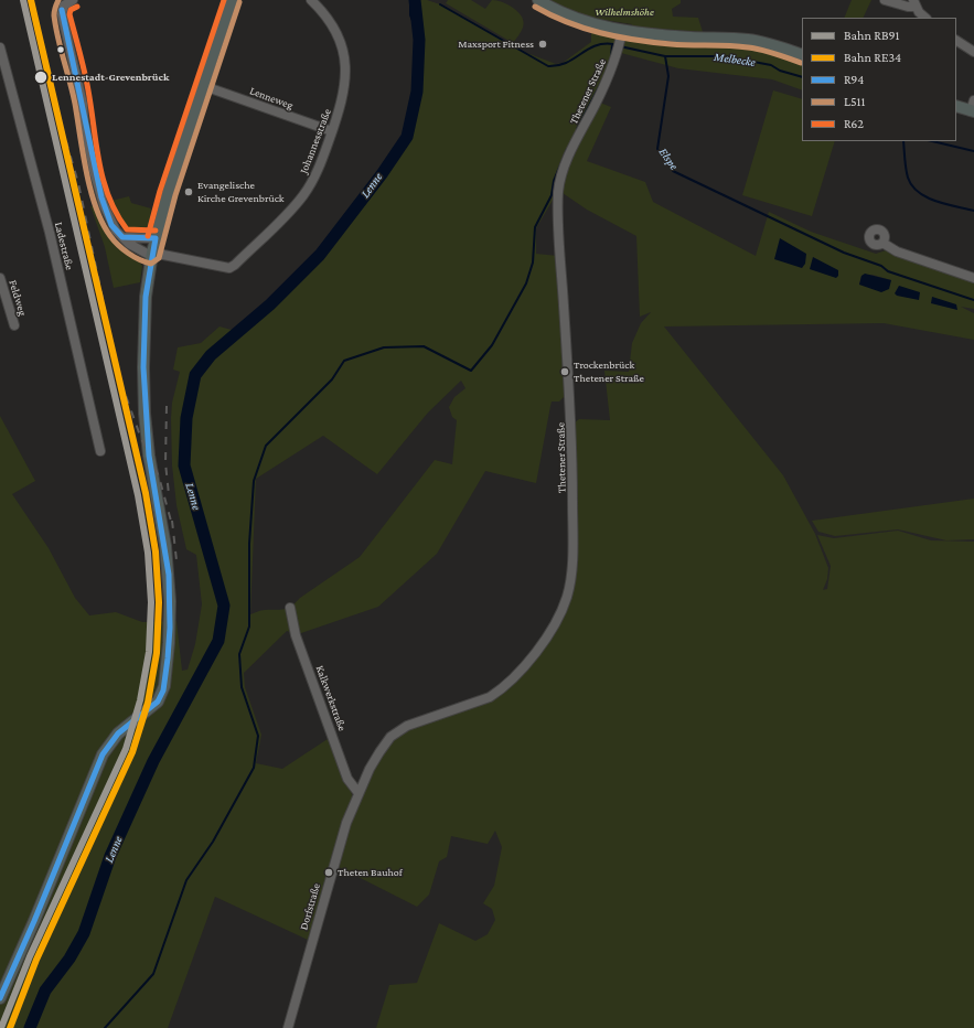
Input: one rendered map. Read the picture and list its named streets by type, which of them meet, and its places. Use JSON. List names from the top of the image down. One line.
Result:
{"streets":{"street":["Thetener Straße","Lenneweg","Johannesstraße","Ladestraße","Feldweg","Kalkwerkstraße","Dorfstraße"]},"crossings":[["Thetener Straße","Kalkwerkstraße"],["Thetener Straße","Dorfstraße"],["Lenneweg","Johannesstraße"],["Kalkwerkstraße","Dorfstraße"]],"water":["Melbecke","Elspe","Lenne"],"parks":["Wilhelmshöhe"],"places":["Maxsport Fitness","Lennestadt-Grevenbrück","Evangelische Kirche Grevenbrück","Trockenbrück Thetener Straße","Theten Bauhof"],"lines":["rail line RB91","rail line RE34","transit line L511","transit line R62","transit line R94"],"legend":["Bahn RB91","Bahn RE34","R94","L511","R62"]}
